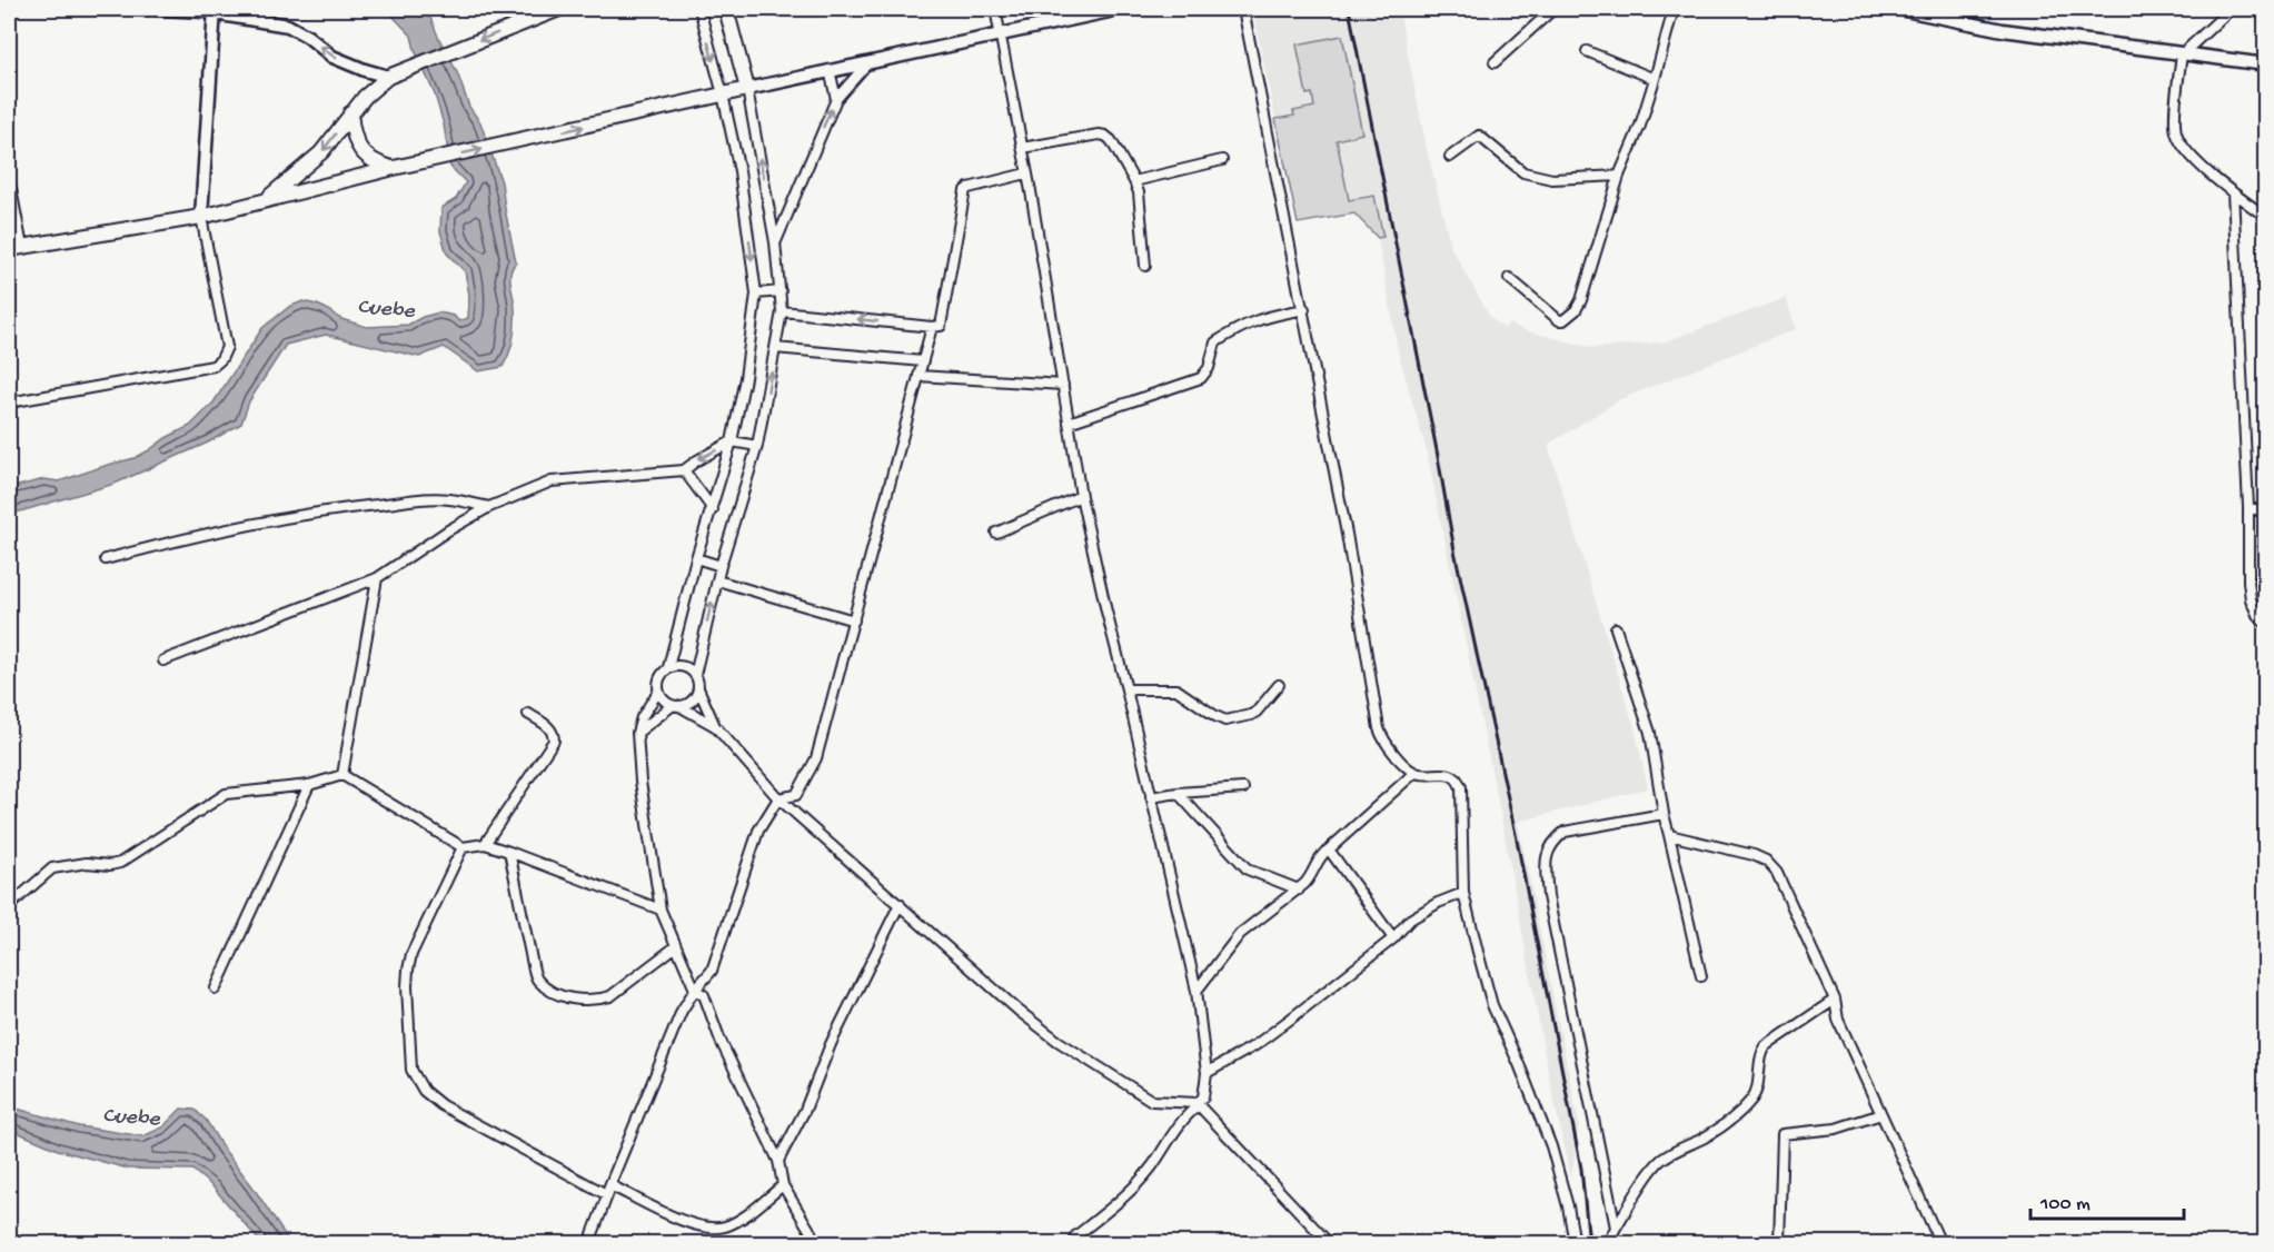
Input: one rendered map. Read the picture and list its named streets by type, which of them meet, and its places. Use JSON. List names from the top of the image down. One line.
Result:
{"water":["Cuebe"],"scale_bar":"100 m"}
